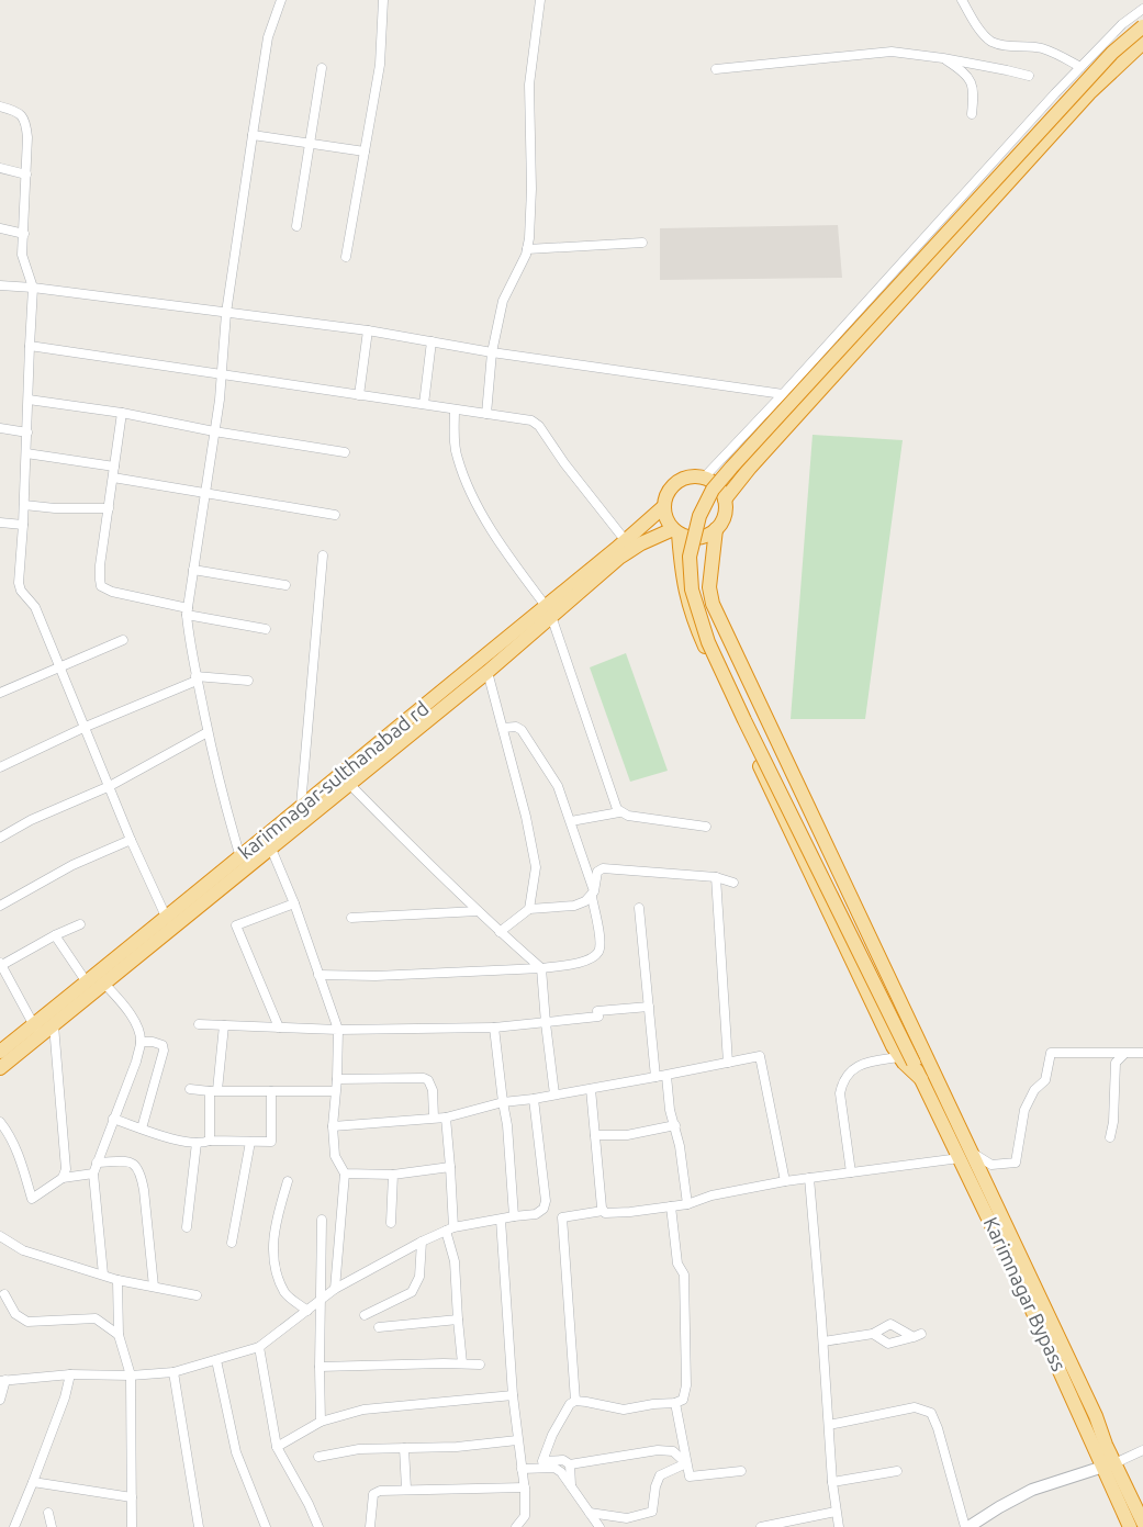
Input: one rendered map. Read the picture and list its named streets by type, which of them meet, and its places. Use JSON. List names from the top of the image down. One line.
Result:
{"streets":{"highway":["karimnagar-sulthanabad rd","Karimnagar Bypass"]}}
